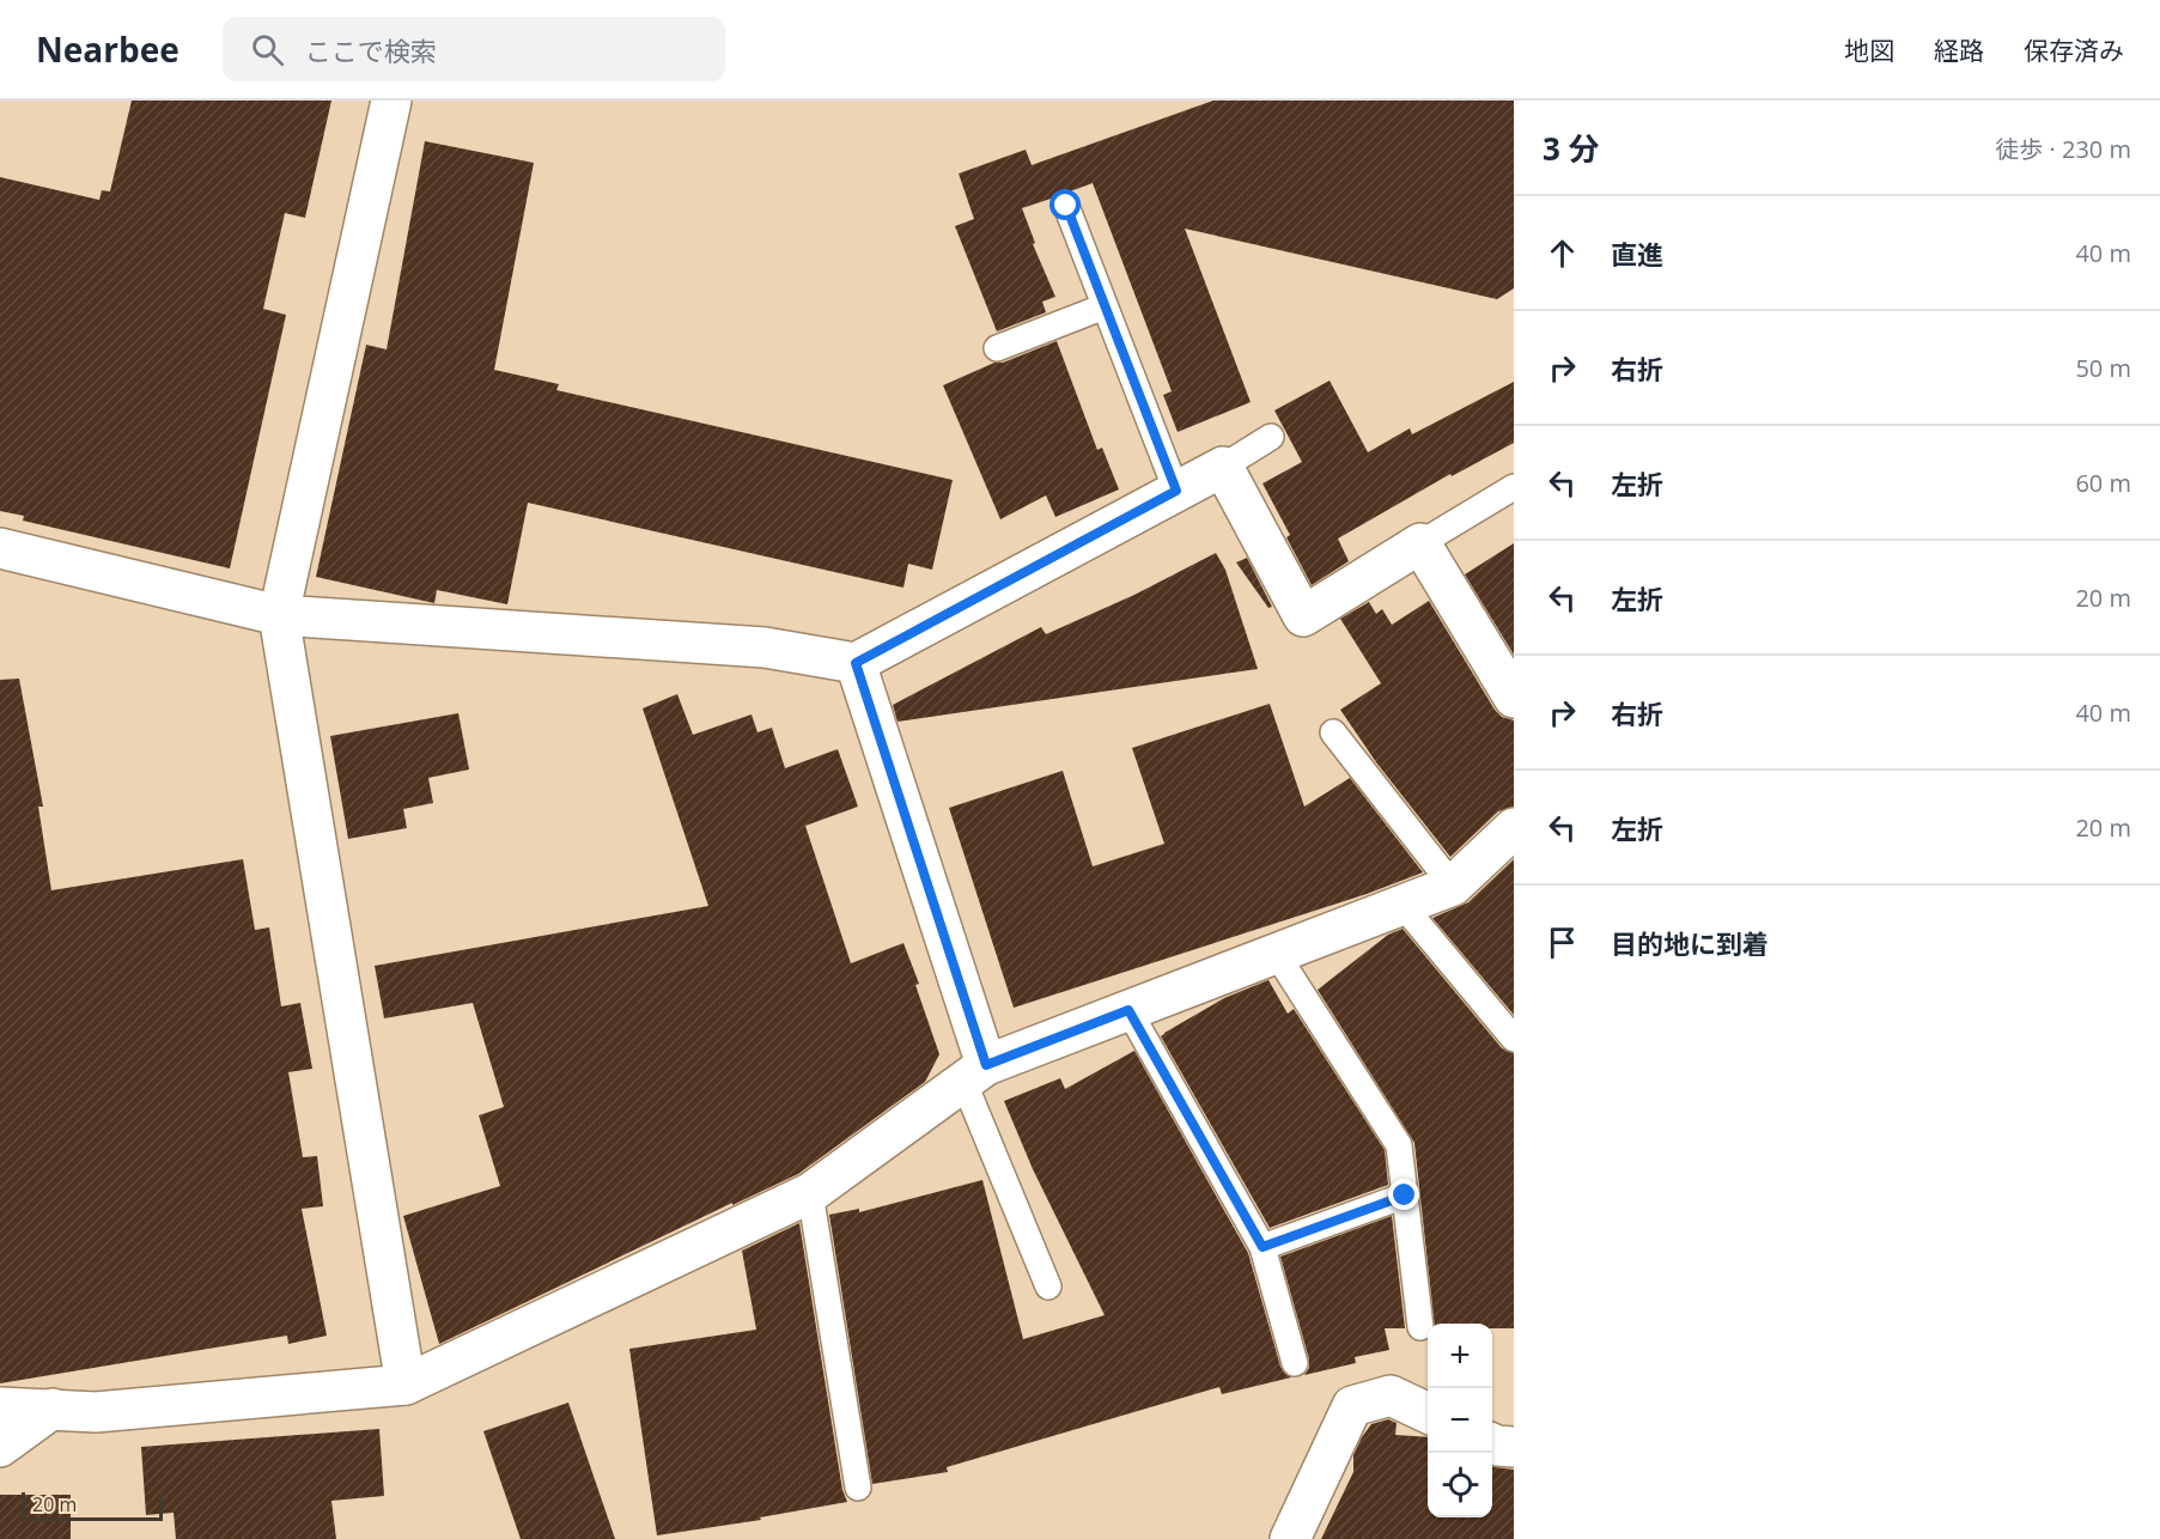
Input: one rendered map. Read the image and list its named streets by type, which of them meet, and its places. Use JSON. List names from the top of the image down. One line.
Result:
{"scale_bar":"20 m","page":{"header":"Nearbee","search":"ここで検索","nav":["地図","経路","保存済み"],"heading":["3 分","徒歩 · 230 m"],"list":[["直進","40 m"],["右折","50 m"],["左折","60 m"],["左折","20 m"],["右折","40 m"],["左折","20 m"],"目的地に到着"],"map_buttons":["+","−"],"scale":"20 m"}}
